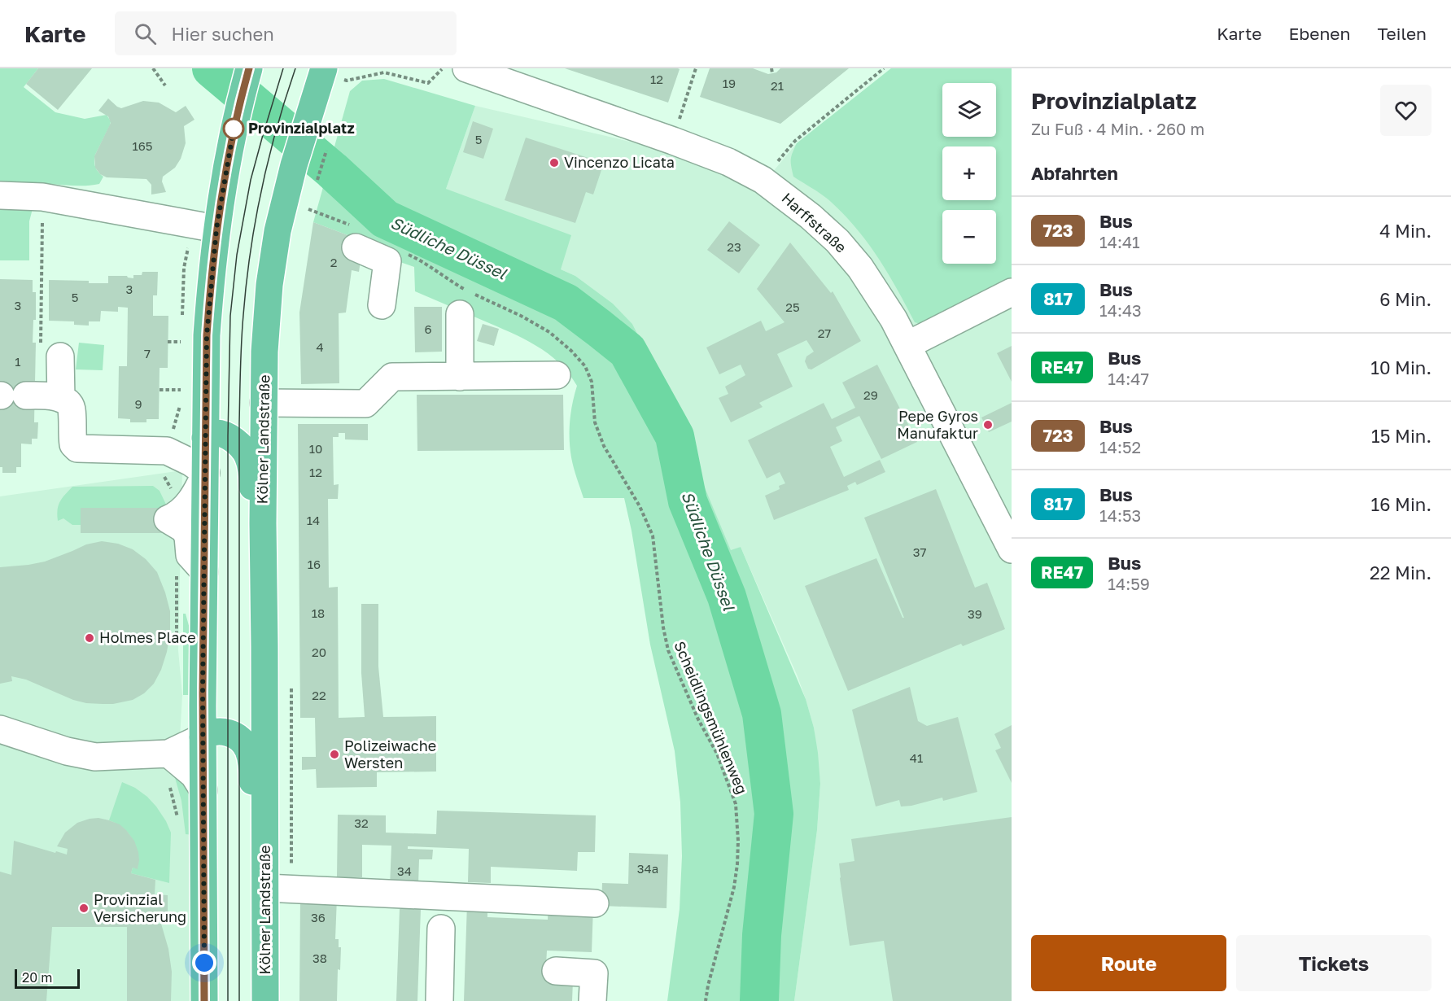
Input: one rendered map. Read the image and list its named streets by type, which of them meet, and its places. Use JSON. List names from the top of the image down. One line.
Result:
{"streets":{"main road":["Kölner Landstraße"],"street":["Harffstraße"],"path":["Scheidlingsmühlenweg"]},"water":["Südliche Düssel"],"places":["Provinzialplatz","Vincenzo Licata","Pepe Gyros Manufaktur","Holmes Place","Polizeiwache Wersten","Provinzial Versicherung"],"lines":["bus line 723"],"house_numbers":["12","19","21","5","165","23","2","3","5","3","25","6","27","4","7","1","29","9","10","12","14","37","16","18","39","20","22","41","32","34a","34","36","38"],"scale_bar":"20 m","page":{"header":"Karte","search":"Hier suchen","nav":["Karte","Ebenen","Teilen"],"heading":[["Provinzialplatz","Zu Fuß · 4 Min. · 260 m"],"Abfahrten"],"map_buttons":["+","−"],"list":[{"mark":"723","name":"Bus","note":"14:41","value":"4 Min."},{"mark":"817","name":"Bus","note":"14:43","value":"6 Min."},{"mark":"RE47","name":"Bus","note":"14:47","value":"10 Min."},{"mark":"723","name":"Bus","note":"14:52","value":"15 Min."},{"mark":"817","name":"Bus","note":"14:53","value":"16 Min."},{"mark":"RE47","name":"Bus","note":"14:59","value":"22 Min."}],"buttons":["Route","Tickets"],"scale":"20 m"}}
